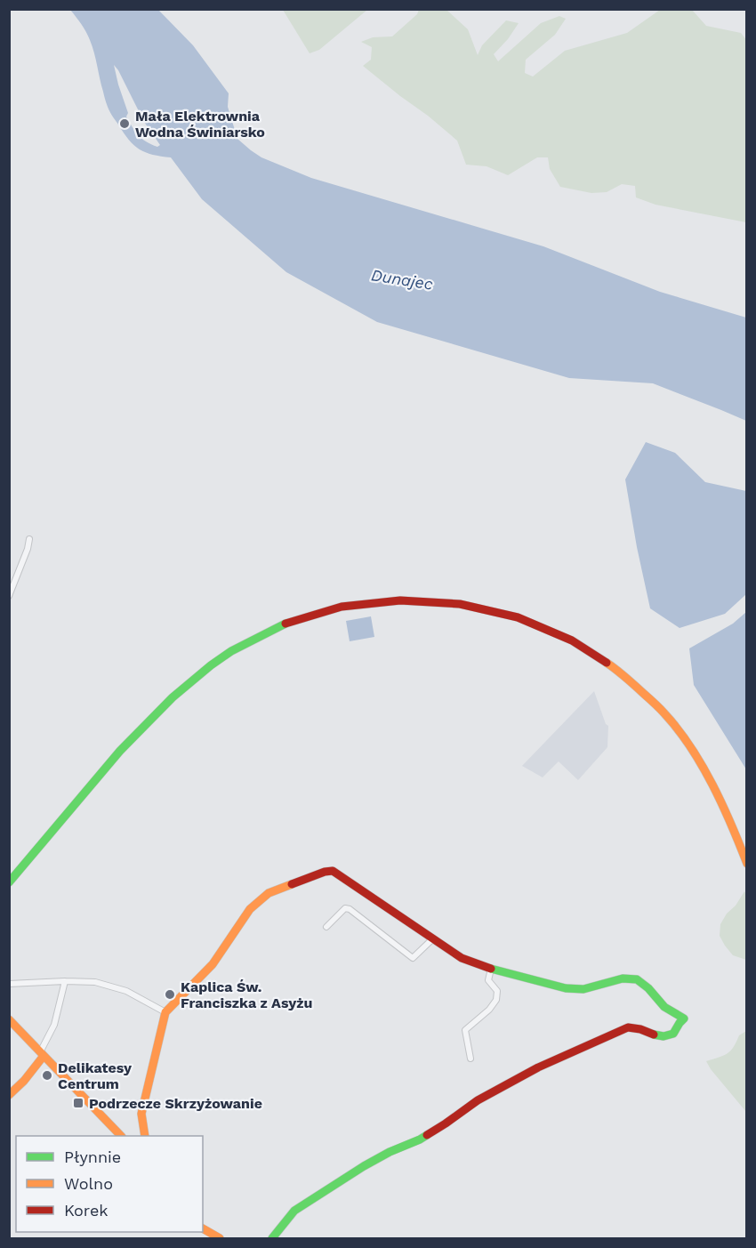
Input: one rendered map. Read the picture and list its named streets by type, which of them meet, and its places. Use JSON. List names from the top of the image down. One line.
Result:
{"water":["Dunajec"],"places":{"other":["Mała Elektrownia Wodna Świniarsko","Kaplica Św. Franciszka z Asyżu","Delikatesy Centrum"],"transit":["Podrzecze Skrzyżowanie"]},"legend":["Płynnie","Wolno","Korek"]}
